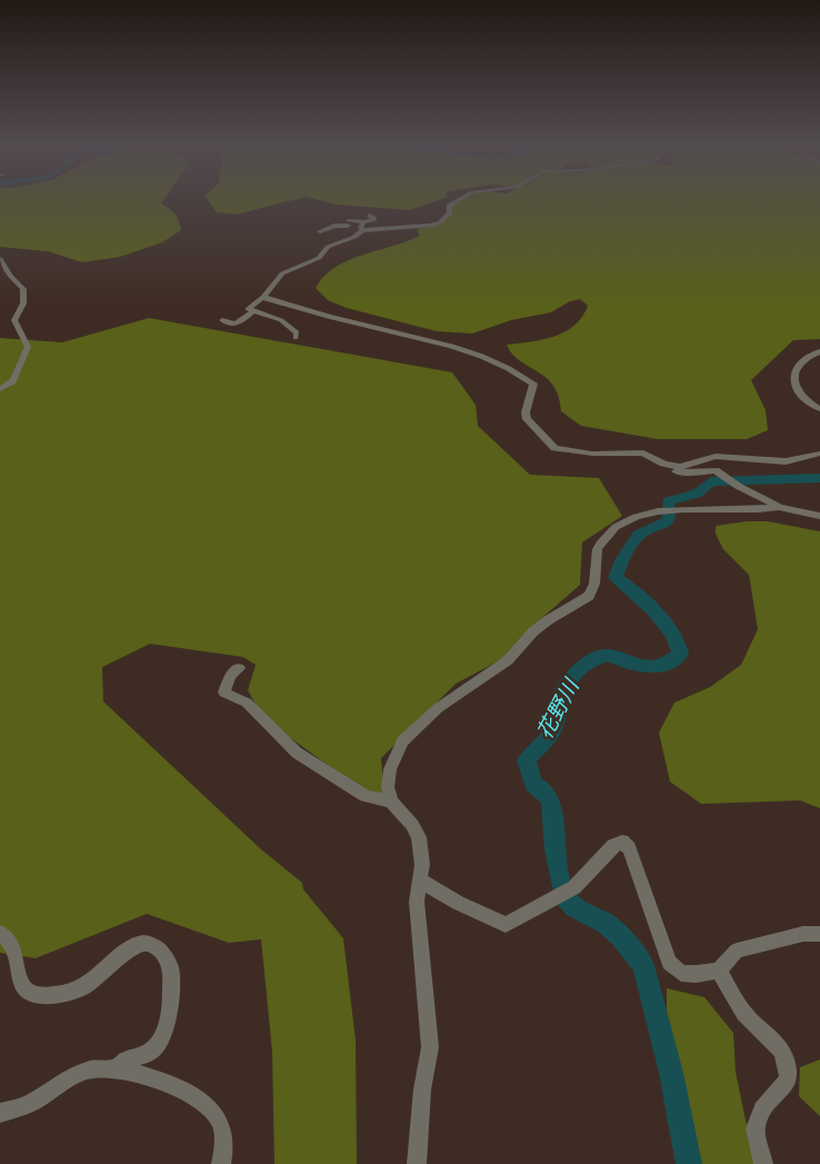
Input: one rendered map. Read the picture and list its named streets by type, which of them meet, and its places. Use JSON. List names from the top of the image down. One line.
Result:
{"water":["花野川"]}
